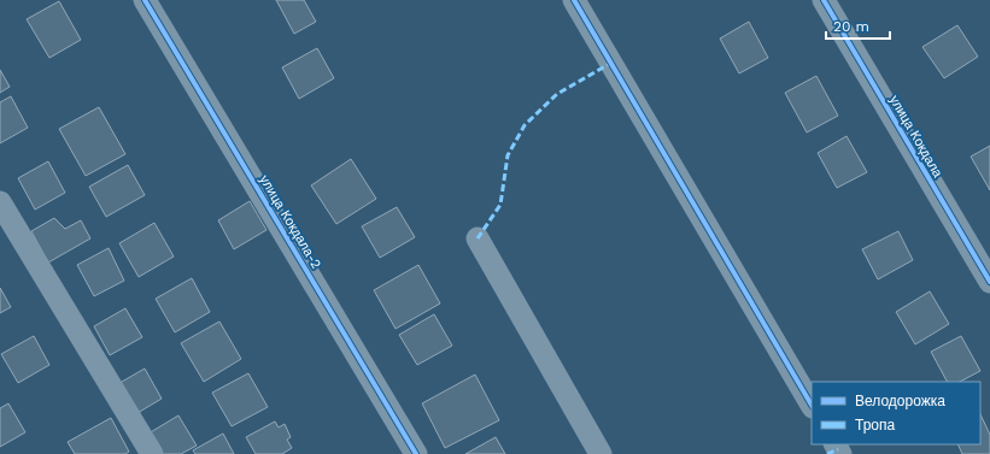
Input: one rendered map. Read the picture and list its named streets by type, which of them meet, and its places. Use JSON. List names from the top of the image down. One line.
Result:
{"streets":{"street":["улица Кокдала","улица Кокдала-2"]},"legend":["Велодорожка","Тропа"],"scale_bar":"20 m"}
